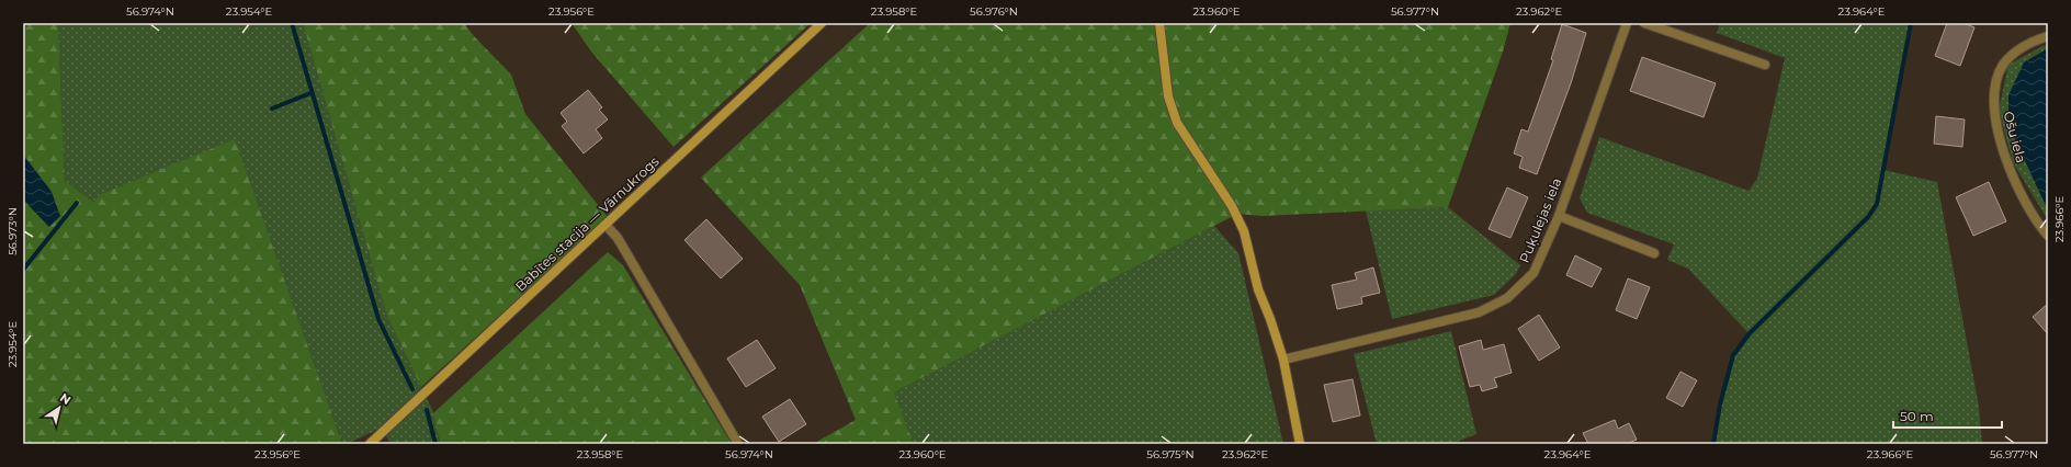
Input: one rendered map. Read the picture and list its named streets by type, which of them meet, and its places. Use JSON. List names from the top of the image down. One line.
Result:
{"streets":{"main road":["Babītes stacija — Vārnukrogs"],"street":["Ošu iela","Puķulejas iela"]},"scale_bar":"50 m","north":"top right","coordinates":["56.974°N","23.954°E","23.956°E","23.958°E","56.976°N","23.960°E","56.977°N","23.962°E","23.964°E","23.966°E","56.973°N","56.975°N"]}
